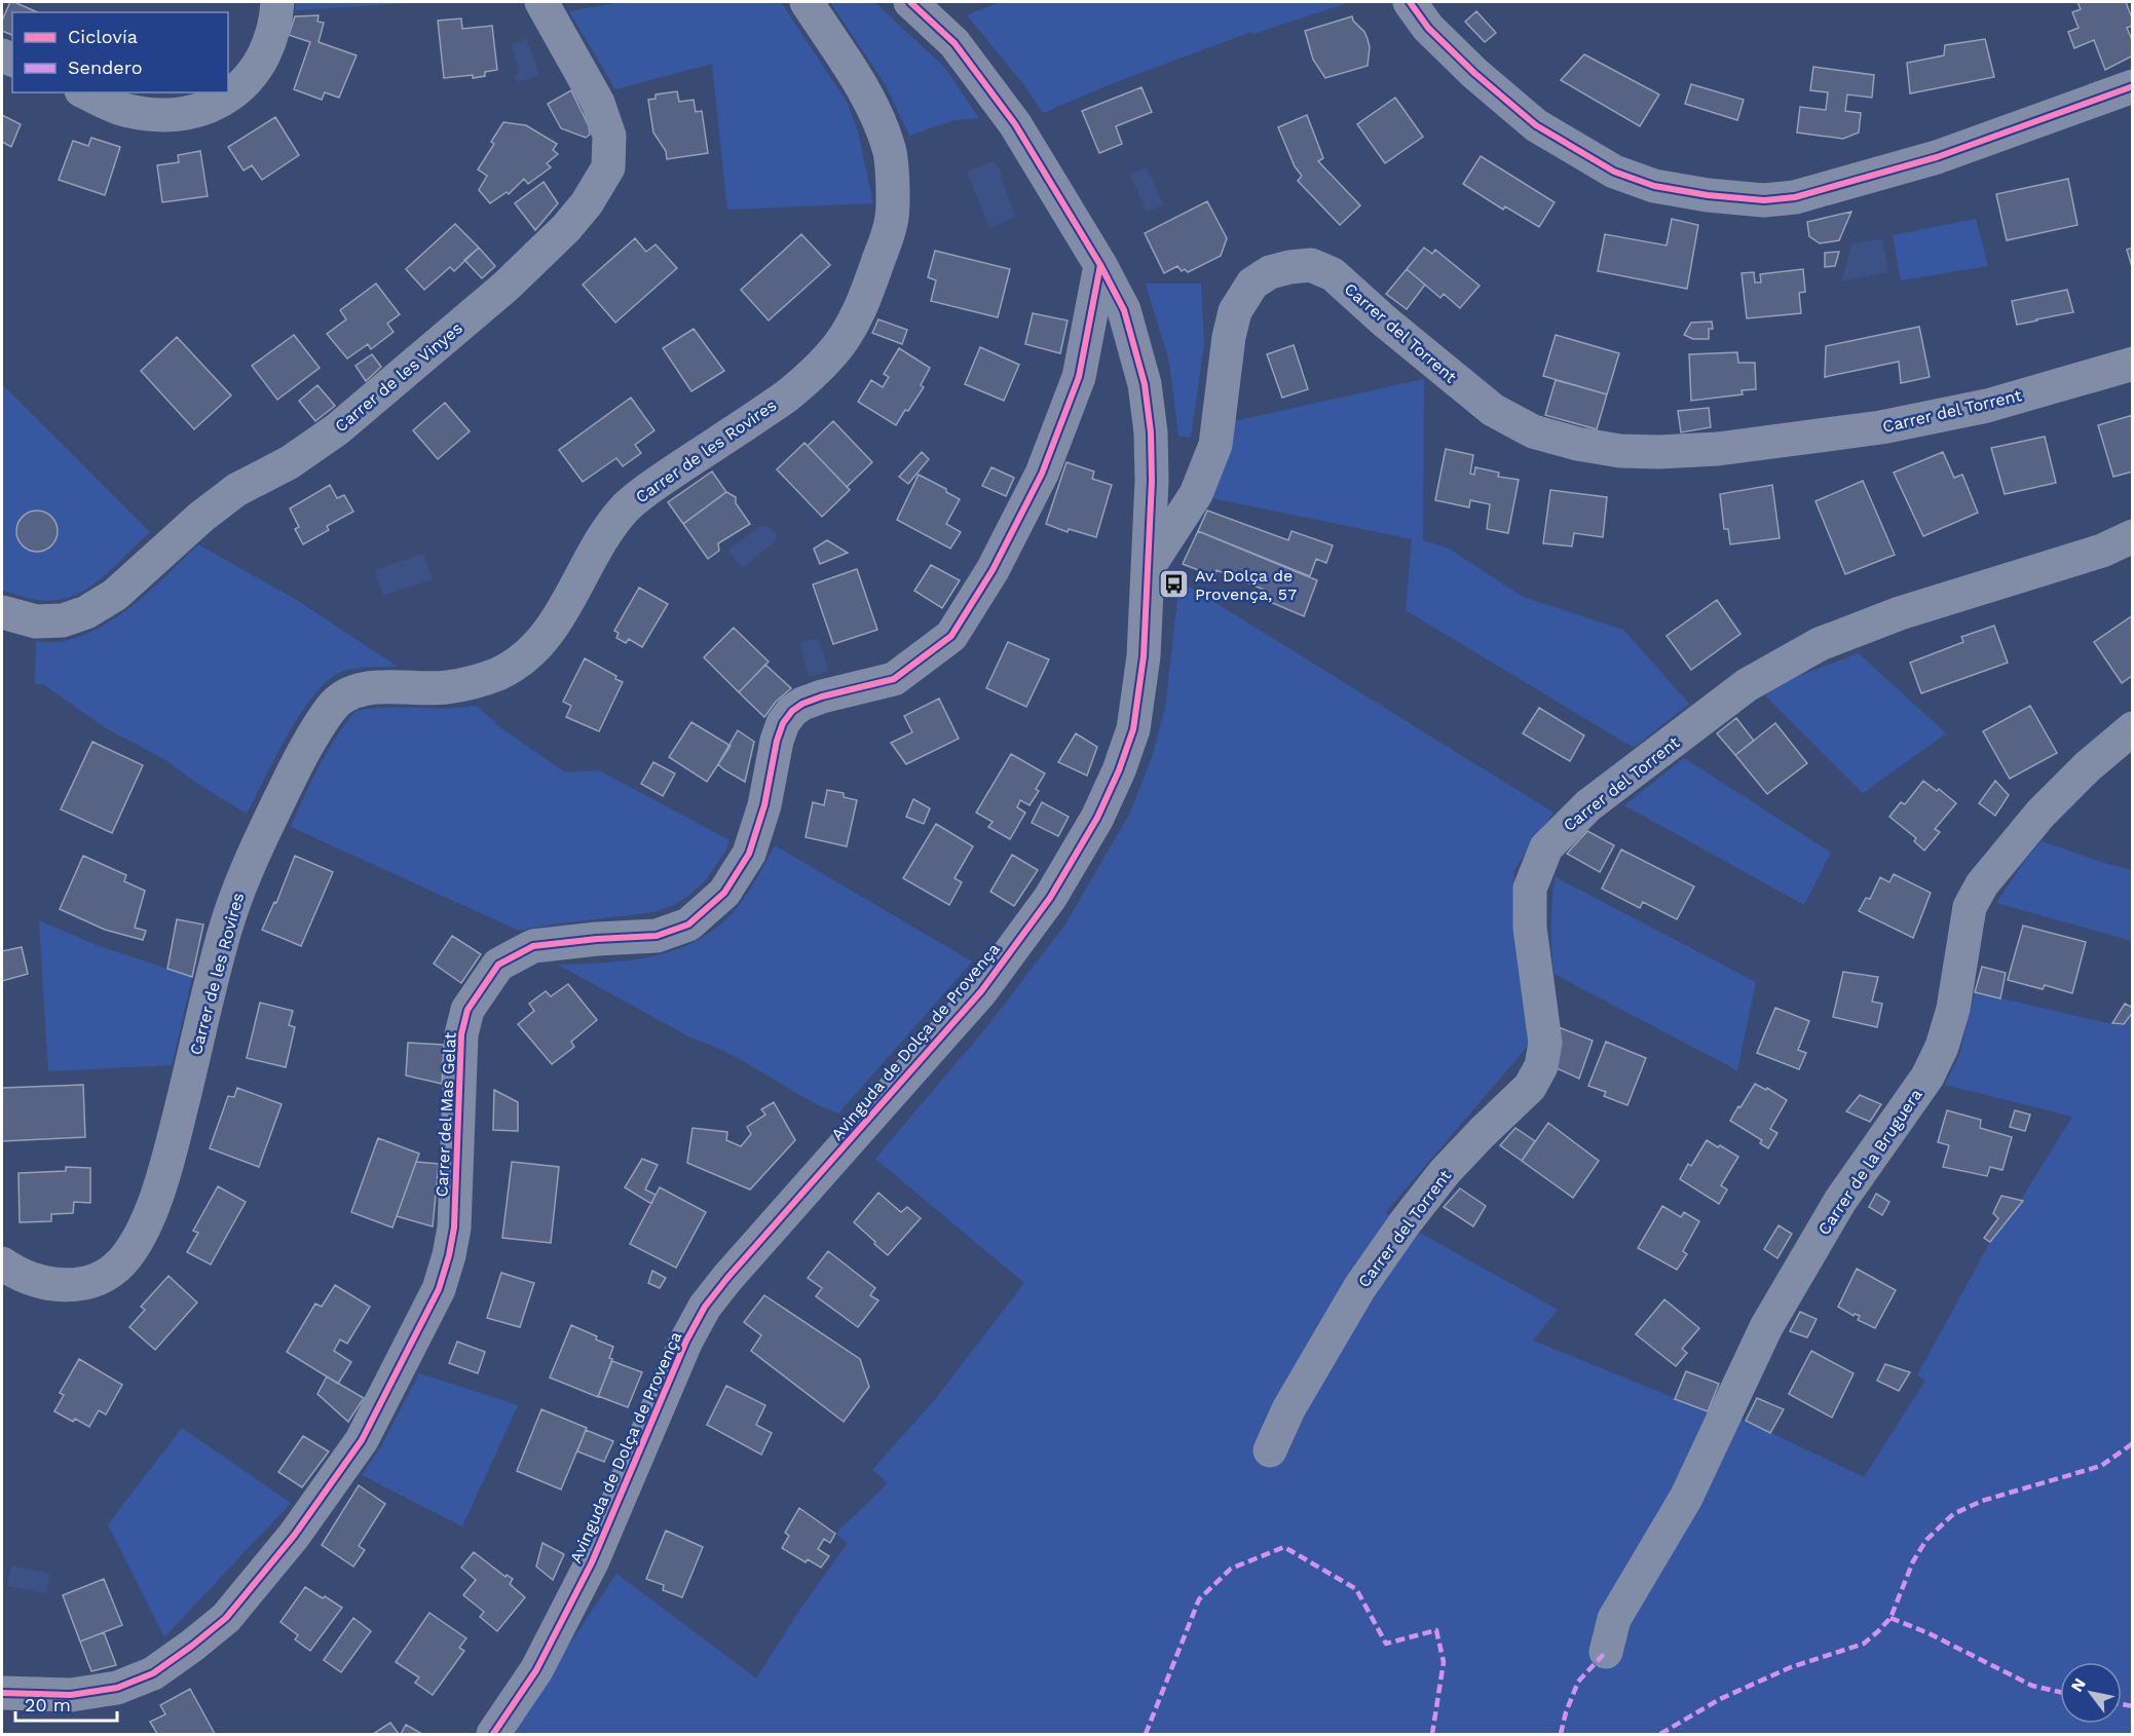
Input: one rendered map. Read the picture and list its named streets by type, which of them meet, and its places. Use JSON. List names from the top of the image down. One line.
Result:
{"streets":{"street":["Carrer del Torrent","Carrer de les Vinyes","Carrer de les Rovires","Avinguda de Dolça de Provença","Carrer del Mas Gelat","Carrer de la Bruguera"]},"crossings":[["Carrer del Torrent","Avinguda de Dolça de Provença"],["Avinguda de Dolça de Provença","Carrer del Mas Gelat"]],"places":{"bus stop":["Av. Dolça de Provença, 57"]},"legend":["Ciclovía","Sendero"],"scale_bar":"20 m","north":"top left"}
